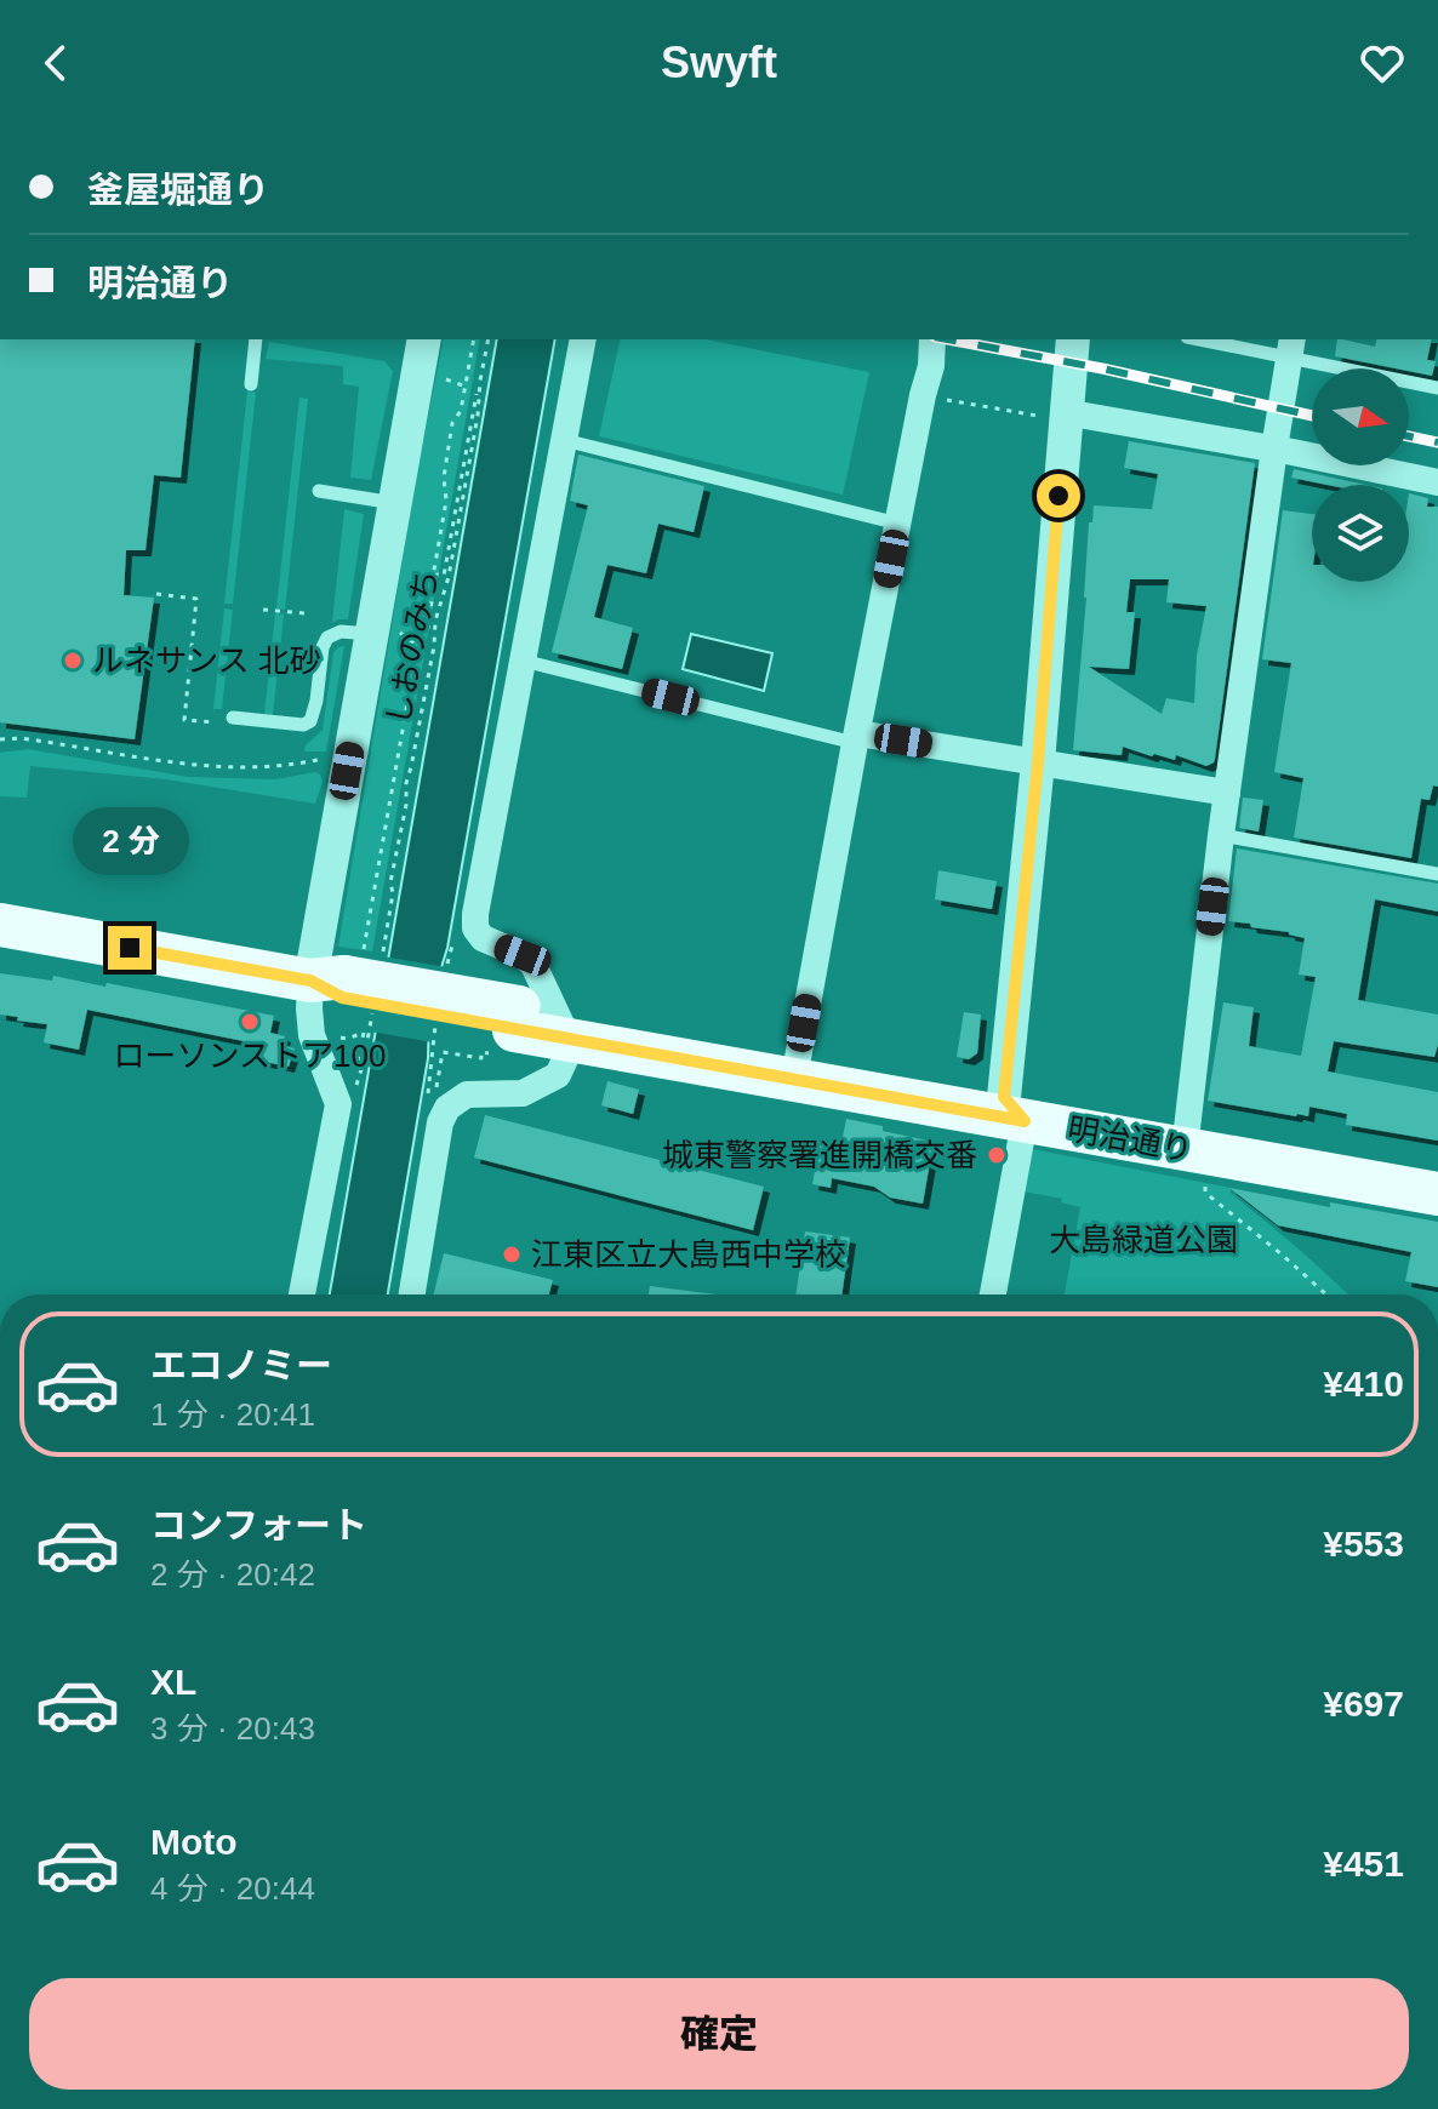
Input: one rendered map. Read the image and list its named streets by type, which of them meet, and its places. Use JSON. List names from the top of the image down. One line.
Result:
{"streets":{"main road":["明治通り"],"path":["しおのみち"]},"crossings":[["しおのみち","明治通り"]],"parks":["大島緑道公園"],"places":["ルネサンス 北砂","ローソンストア100","城東警察署進開橋交番","江東区立大島西中学校"],"north":"right","page":{"header":"Swyft","banner":["釜屋堀通り","明治通り"],"bubble":"2 分","list":[{"name":"エコノミー","note":"1 分 · 20:41","value":"¥410"},{"name":"コンフォート","note":"2 分 · 20:42","value":"¥553"},{"name":"XL","note":"3 分 · 20:43","value":"¥697"},{"name":"Moto","note":"4 分 · 20:44","value":"¥451"}],"buttons":"確定"}}
